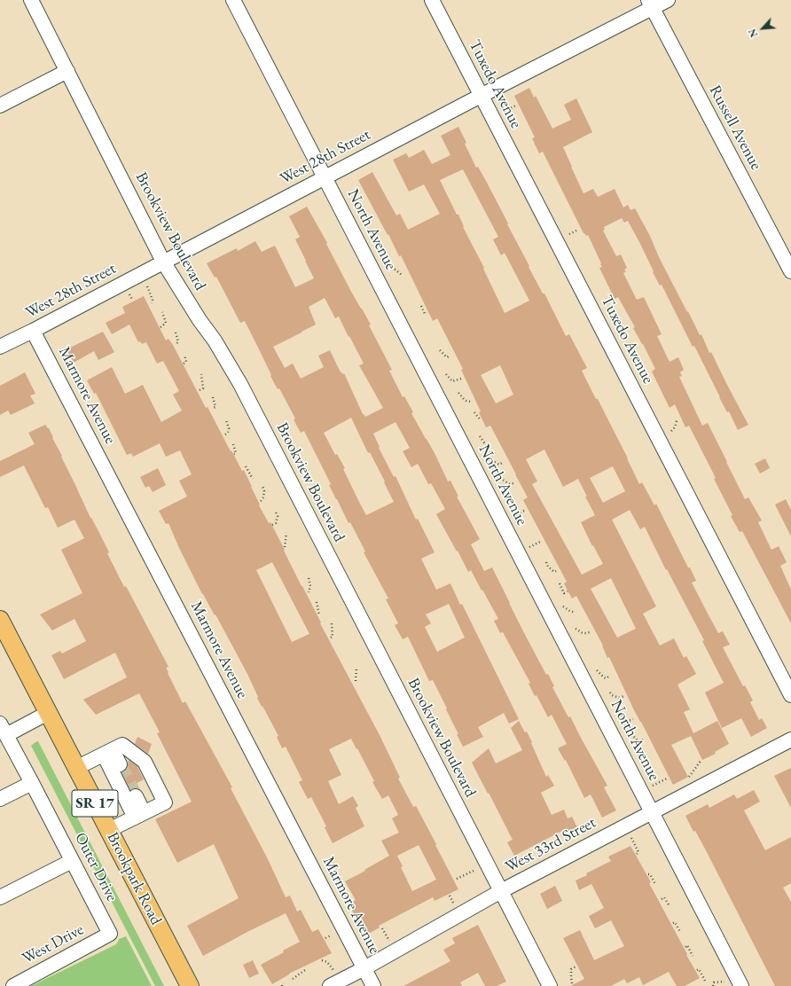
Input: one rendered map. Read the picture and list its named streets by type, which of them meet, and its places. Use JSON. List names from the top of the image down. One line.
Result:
{"streets":{"main road":["SR 17","Brookpark Road"],"street":["Tuxedo Avenue","Russell Avenue","West 28th Street","North Avenue","Brookview Boulevard","Marmore Avenue","West 33rd Street","Outer Drive","West Drive"]},"crossings":[["Tuxedo Avenue","West 28th Street"],["Russell Avenue","West 28th Street"],["West 28th Street","North Avenue"],["West 28th Street","Brookview Boulevard"],["West 28th Street","Marmore Avenue"],["North Avenue","West 33rd Street"],["Brookview Boulevard","West 33rd Street"],["Marmore Avenue","West 33rd Street"],["Outer Drive","West Drive"]],"north":"bottom left"}
